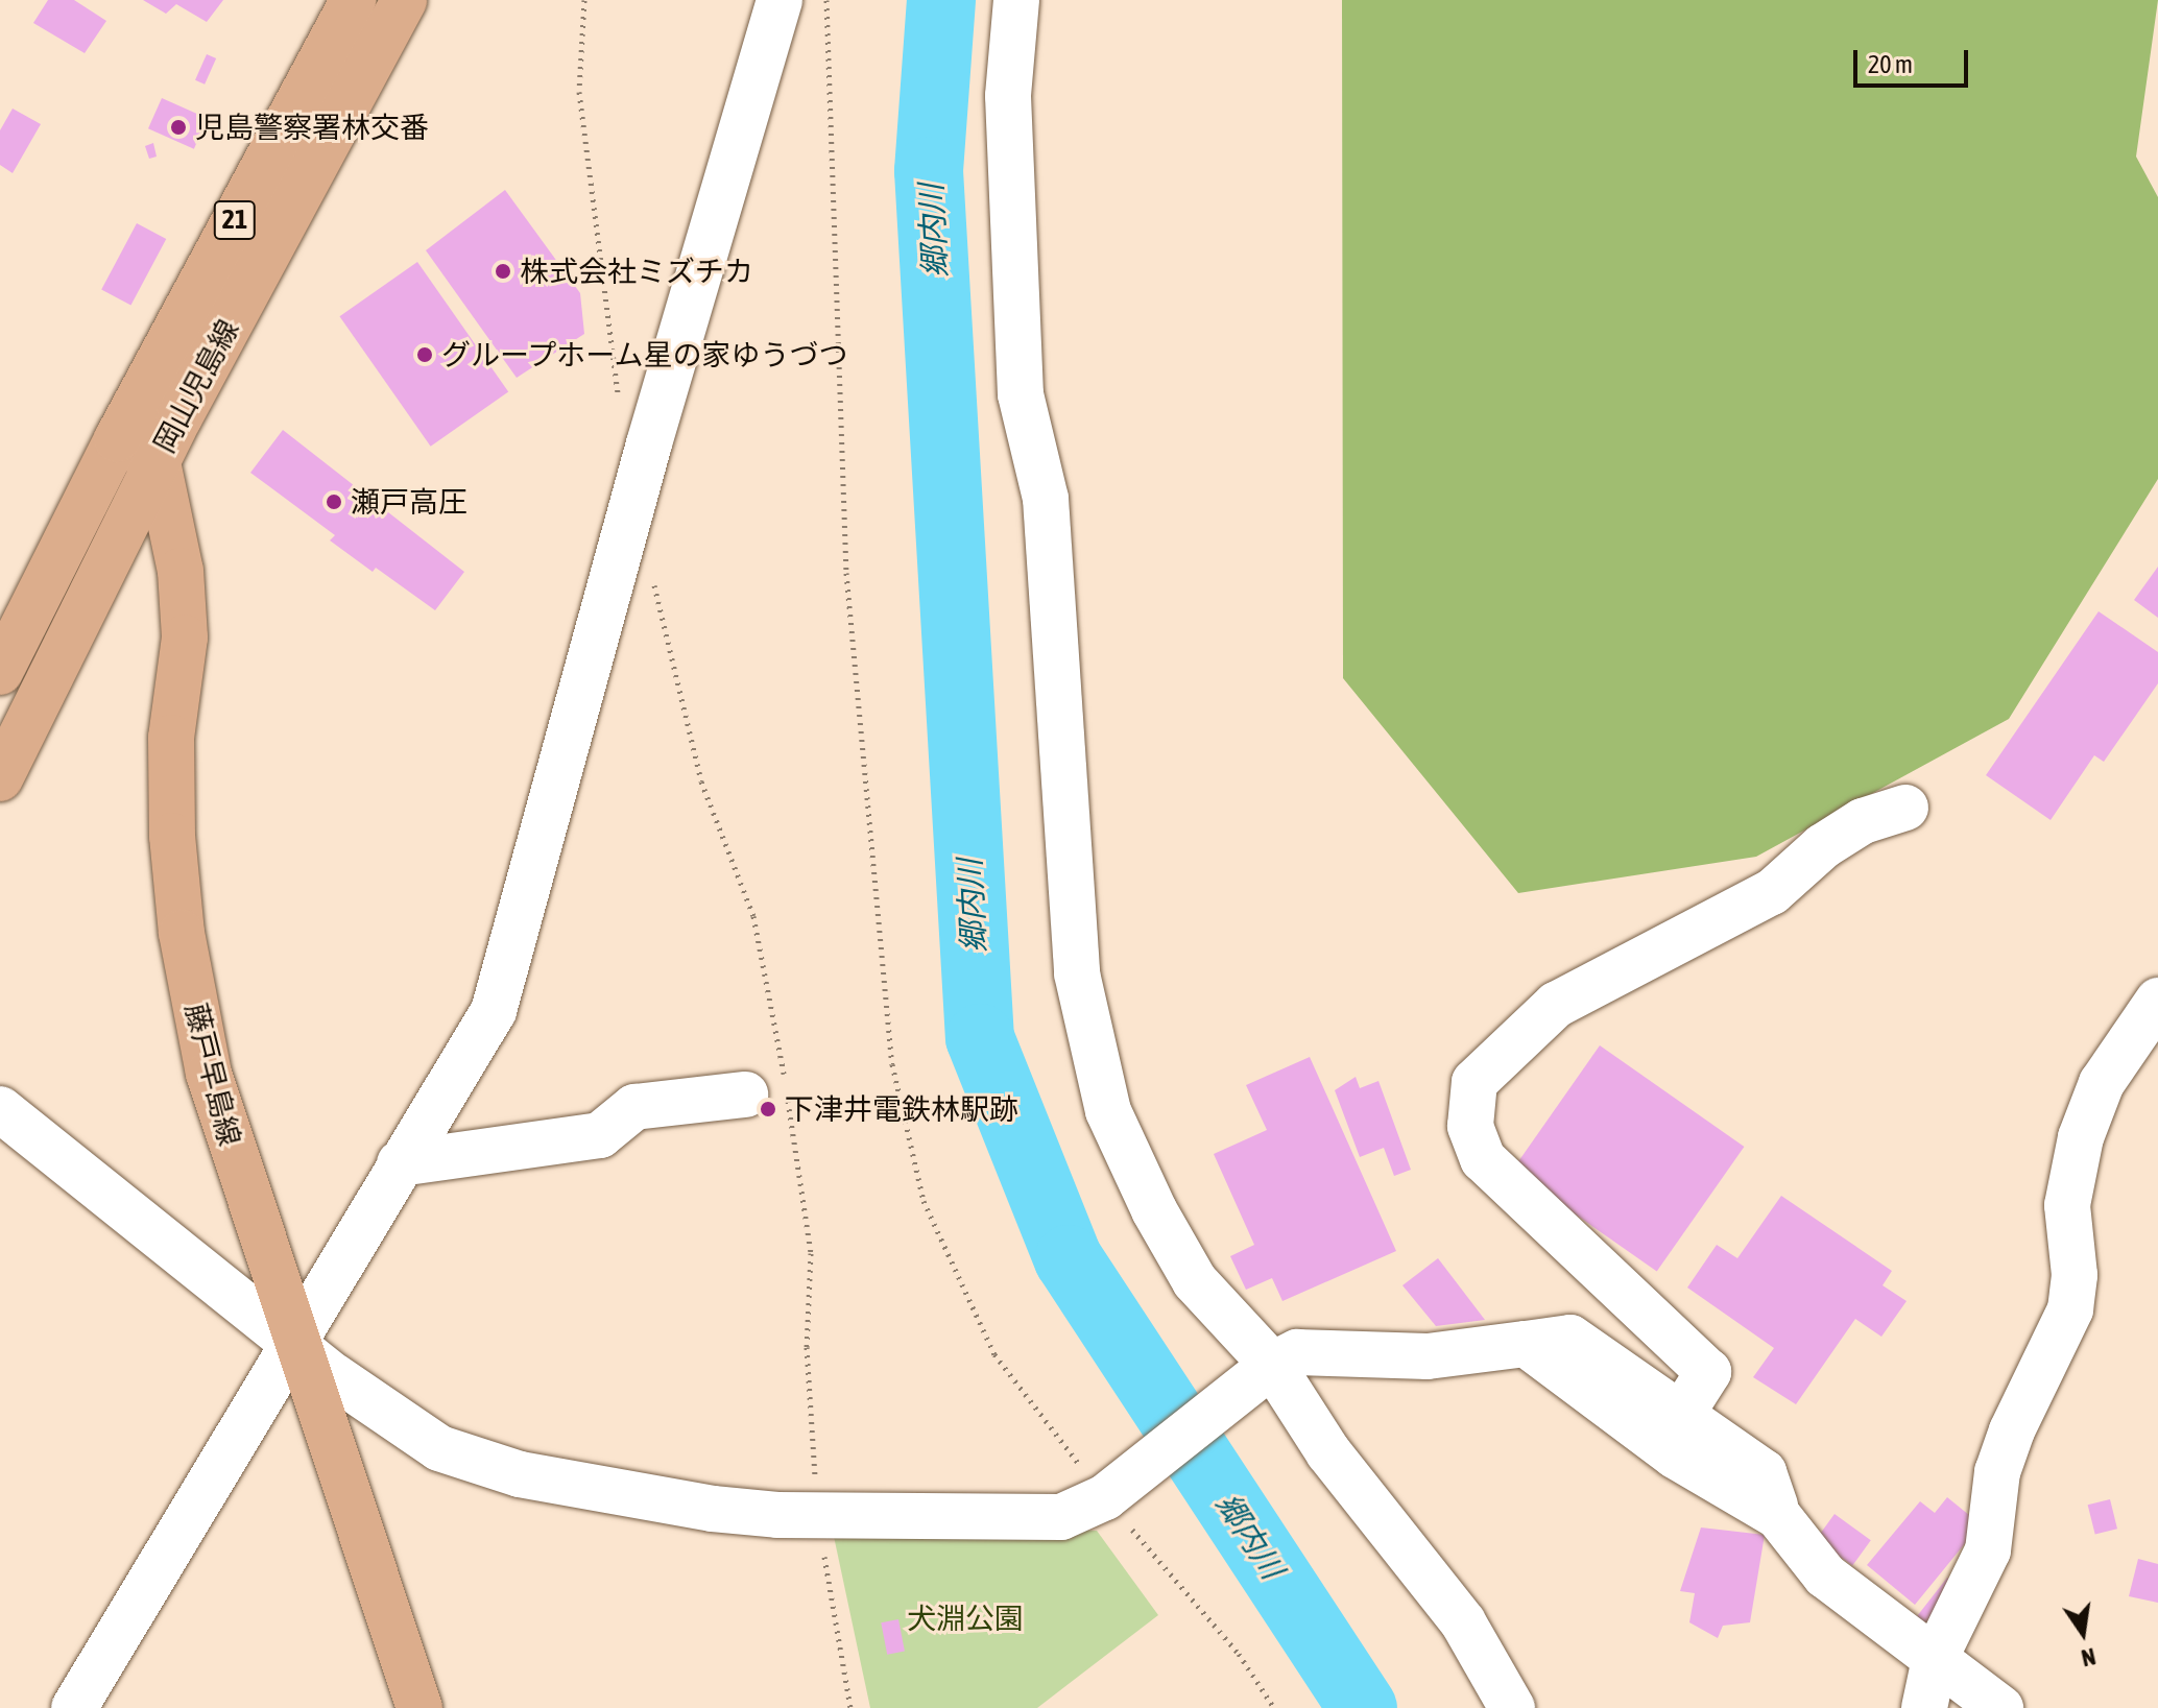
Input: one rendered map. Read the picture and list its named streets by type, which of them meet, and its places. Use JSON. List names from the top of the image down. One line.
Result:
{"streets":{"main road":["21","岡山児島線","藤戸早島線"]},"crossings":[["岡山児島線","藤戸早島線"]],"water":["郷内川"],"parks":["犬淵公園"],"places":["児島警察署林交番","株式会社ミズチカ","グループホーム星の家ゆうづつ","瀬戸高圧","下津井電鉄林駅跡"],"scale_bar":"20 m","north":"bottom"}
